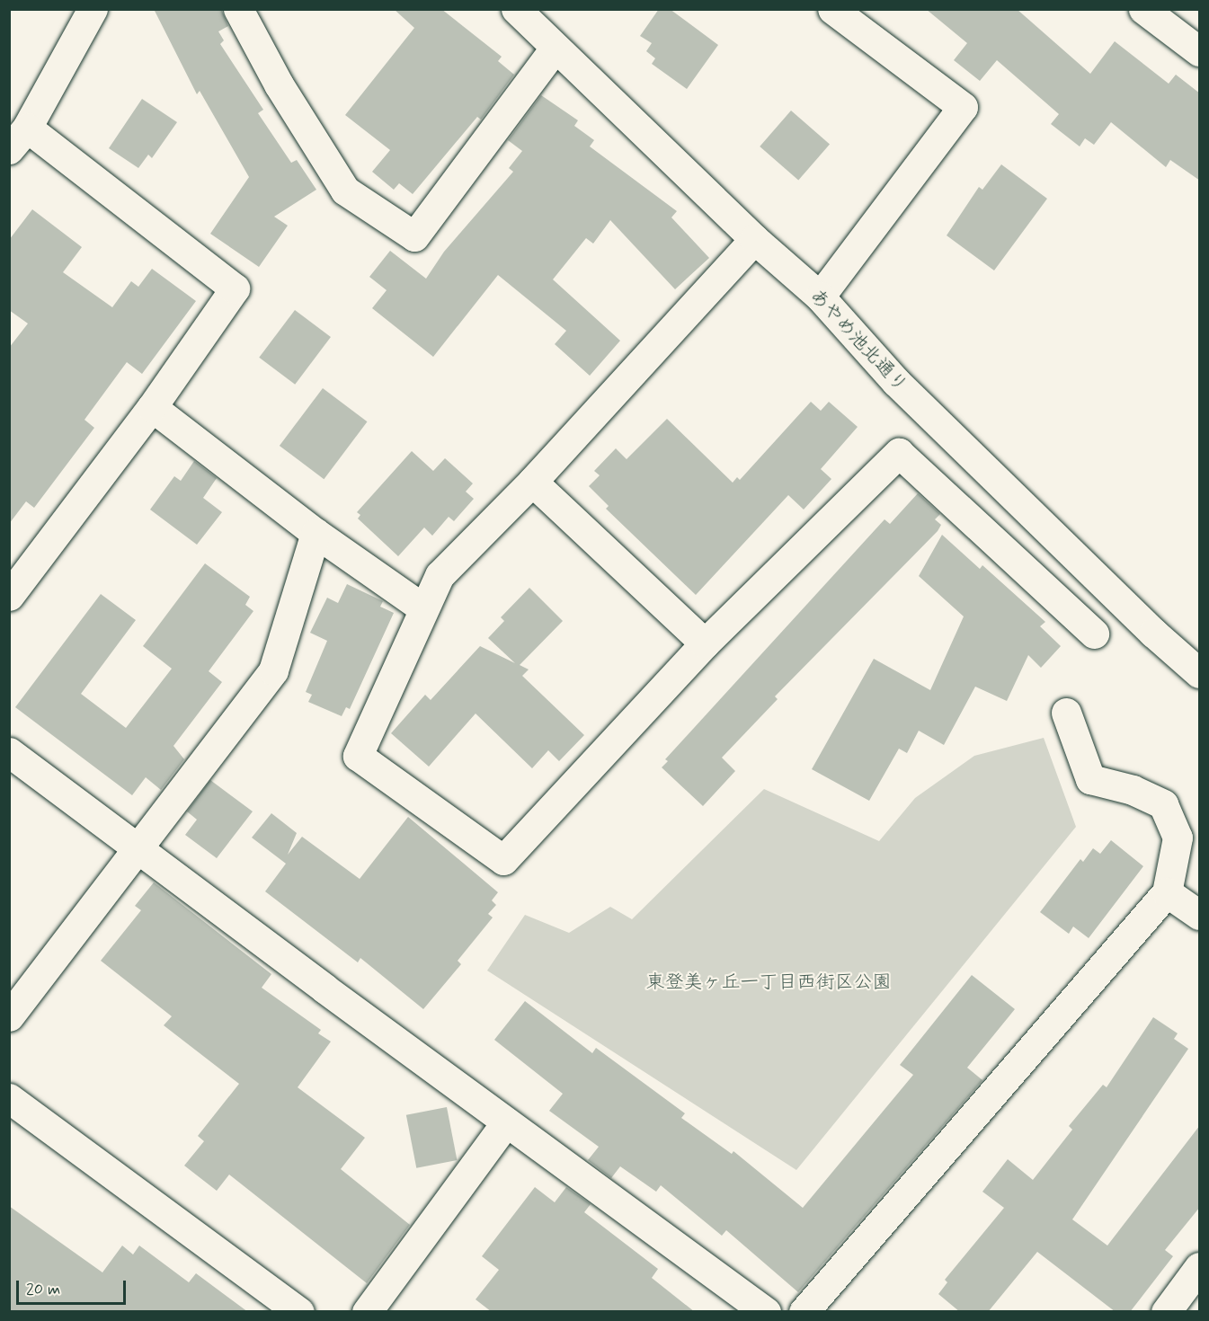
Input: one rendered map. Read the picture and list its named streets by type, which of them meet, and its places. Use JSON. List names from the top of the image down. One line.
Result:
{"streets":{"street":["あやめ池北通り"]},"parks":["東登美ヶ丘一丁目西街区公園"],"scale_bar":"20 m"}
